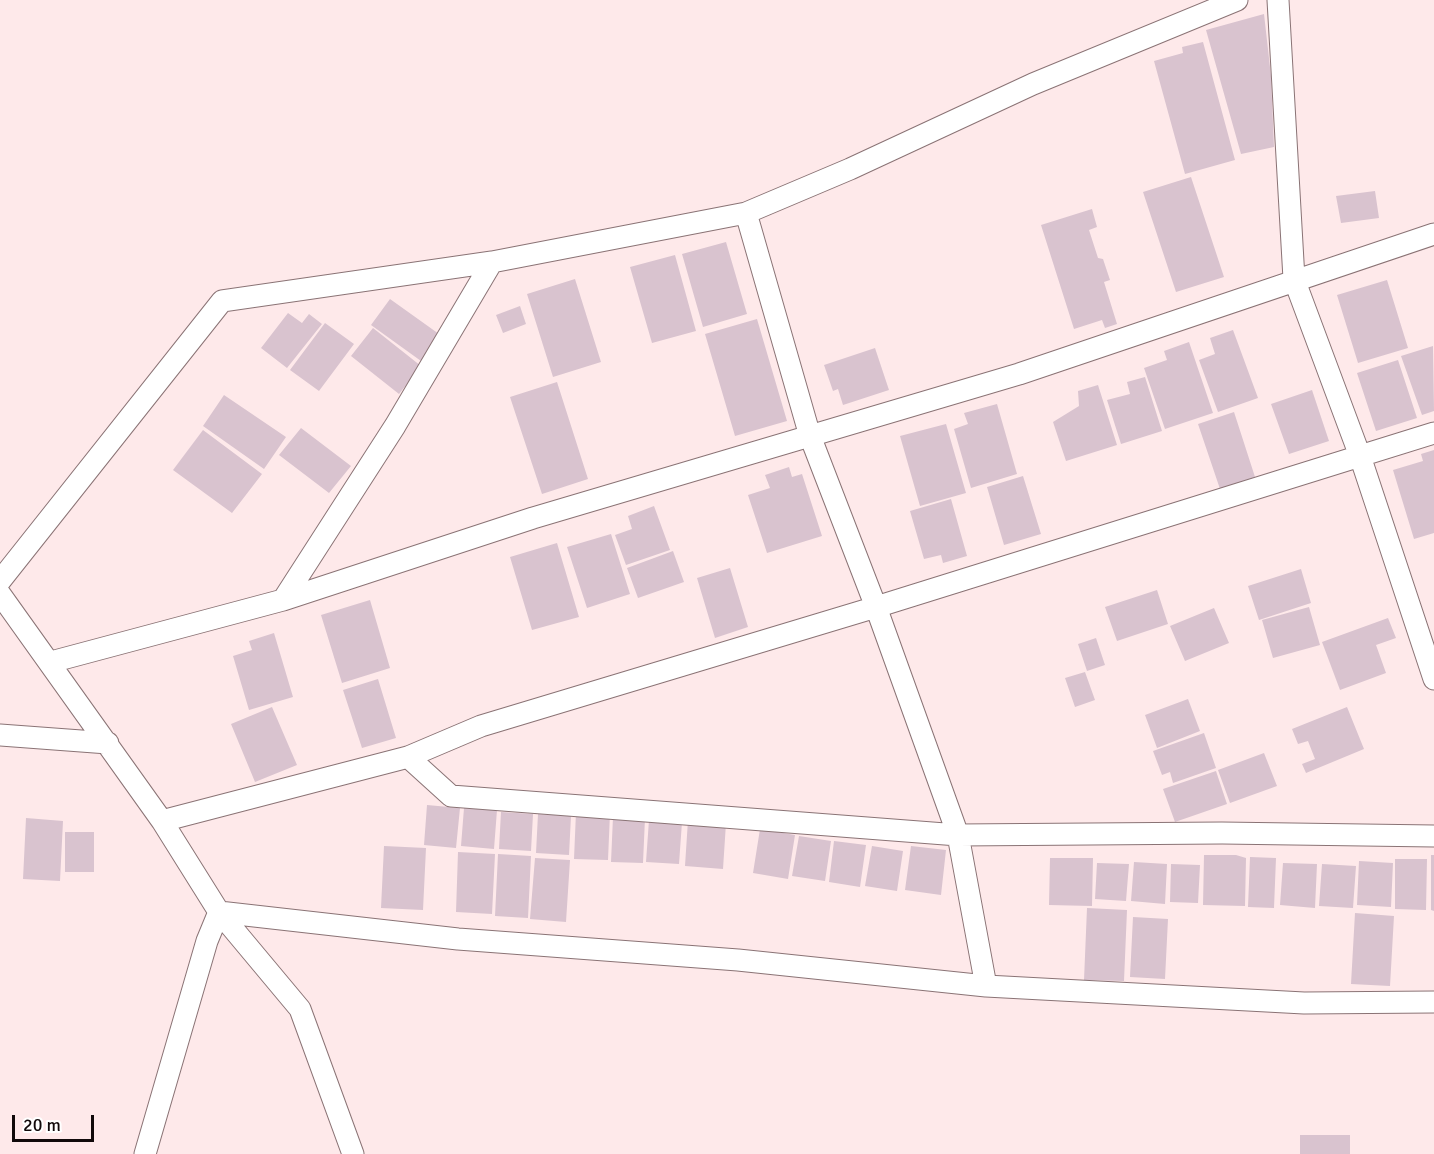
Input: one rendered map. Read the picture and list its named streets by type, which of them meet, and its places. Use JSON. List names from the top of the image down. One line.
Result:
{"scale_bar":"20 m"}
